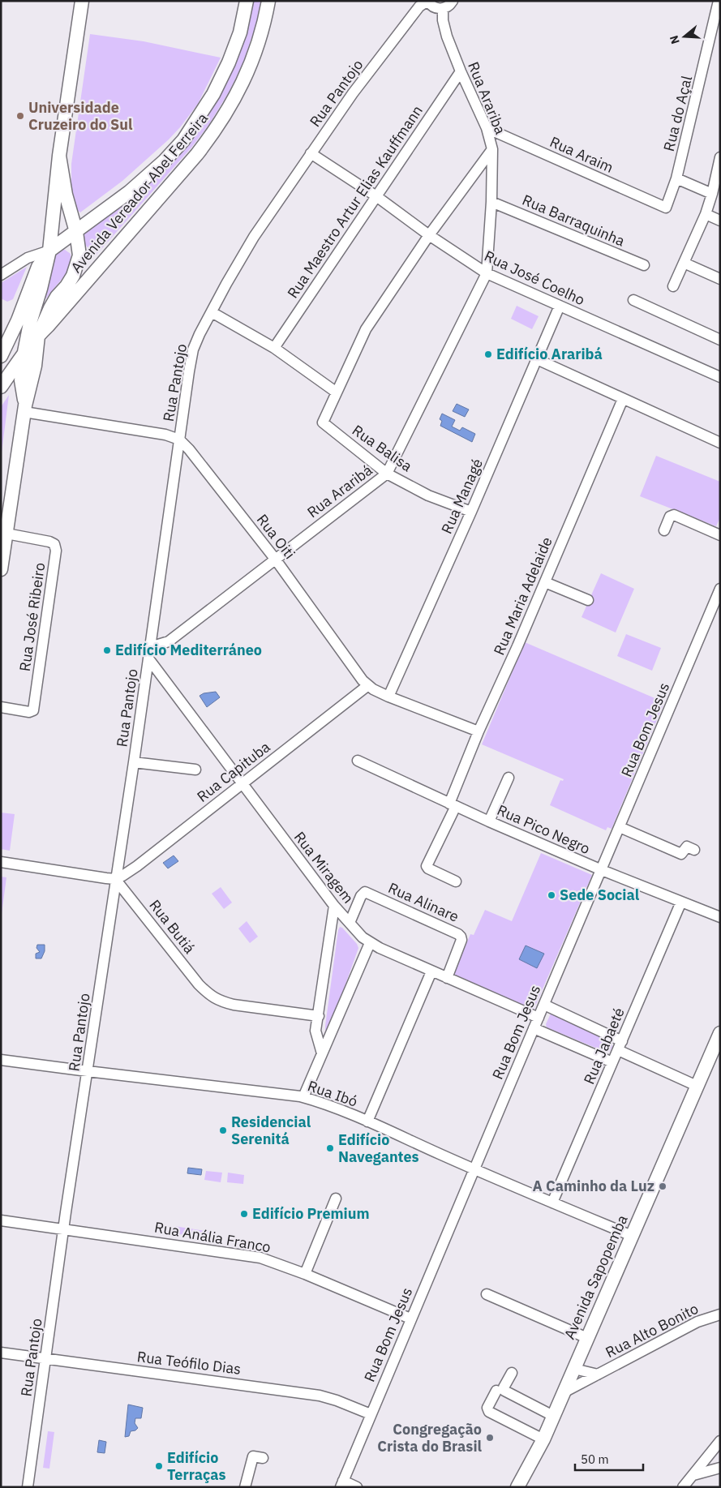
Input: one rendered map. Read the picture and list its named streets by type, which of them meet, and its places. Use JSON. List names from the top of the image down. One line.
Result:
{"streets":{"main road":["Avenida Vereador Abel Ferreira","Avenida Sapopemba"],"street":["Rua Pantojo","Rua Arariba","Rua do Açal","Rua Araim","Rua Maestro Artur Elias Kauffmann","Rua Barraquinha","Rua José Coelho","Rua Balisa","Rua Araribá","Rua Managé","Rua Oiti","Rua Maria Adelaide","Rua José Ribeiro","Rua Bom Jesus","Rua Capituba","Rua Pico Negro","Rua Miragem","Rua Alinare","Rua Butiá","Rua Jabaeté","Rua Ibó","Rua Anália Franco","Rua Alto Bonito","Rua Teófilo Dias"]},"crossings":[["Rua Pantojo","Rua José Coelho"],["Rua Pantojo","Rua Araribá"],["Rua Pantojo","Rua Oiti"],["Rua Pantojo","Rua Capituba"],["Rua Pantojo","Rua Miragem"],["Rua Pantojo","Rua Butiá"],["Rua Pantojo","Rua Ibó"],["Rua Pantojo","Rua Anália Franco"],["Rua Pantojo","Rua Teófilo Dias"],["Rua Arariba","Rua Araim"],["Rua Arariba","Rua Maestro Artur Elias Kauffmann"],["Rua Arariba","Rua Barraquinha"],["Rua Arariba","Rua José Coelho"],["Rua Arariba","Rua Araribá"],["Rua do Açal","Rua Araim"],["Rua Maestro Artur Elias Kauffmann","Rua José Coelho"],["Rua José Coelho","Rua Araribá"],["Rua José Coelho","Rua Managé"],["Rua Balisa","Rua Araribá"],["Rua Balisa","Rua Managé"],["Rua Araribá","Rua Oiti"],["Rua Managé","Rua Oiti"],["Rua Oiti","Rua Maria Adelaide"],["Rua Oiti","Rua Capituba"],["Rua Maria Adelaide","Rua Pico Negro"],["Rua Bom Jesus","Rua Pico Negro"],["Rua Bom Jesus","Rua Miragem"],["Rua Bom Jesus","Rua Ibó"],["Rua Bom Jesus","Rua Anália Franco"],["Rua Bom Jesus","Rua Teófilo Dias"],["Rua Capituba","Rua Miragem"],["Rua Capituba","Rua Butiá"],["Rua Pico Negro","Rua Jabaeté"],["Rua Miragem","Rua Alinare"],["Rua Jabaeté","Rua Ibó"],["Rua Ibó","Avenida Sapopemba"],["Avenida Sapopemba","Rua Alto Bonito"]],"places":["Universidade Cruzeiro do Sul","Edifício Araribá","Edifício Mediterráneo","Sede Social","Residencial Serenitá","Edifício Navegantes","A Caminho da Luz","Edifício Premium","Congregação Crista do Brasil","Edifício Terraças"],"scale_bar":"50 m","north":"left"}
